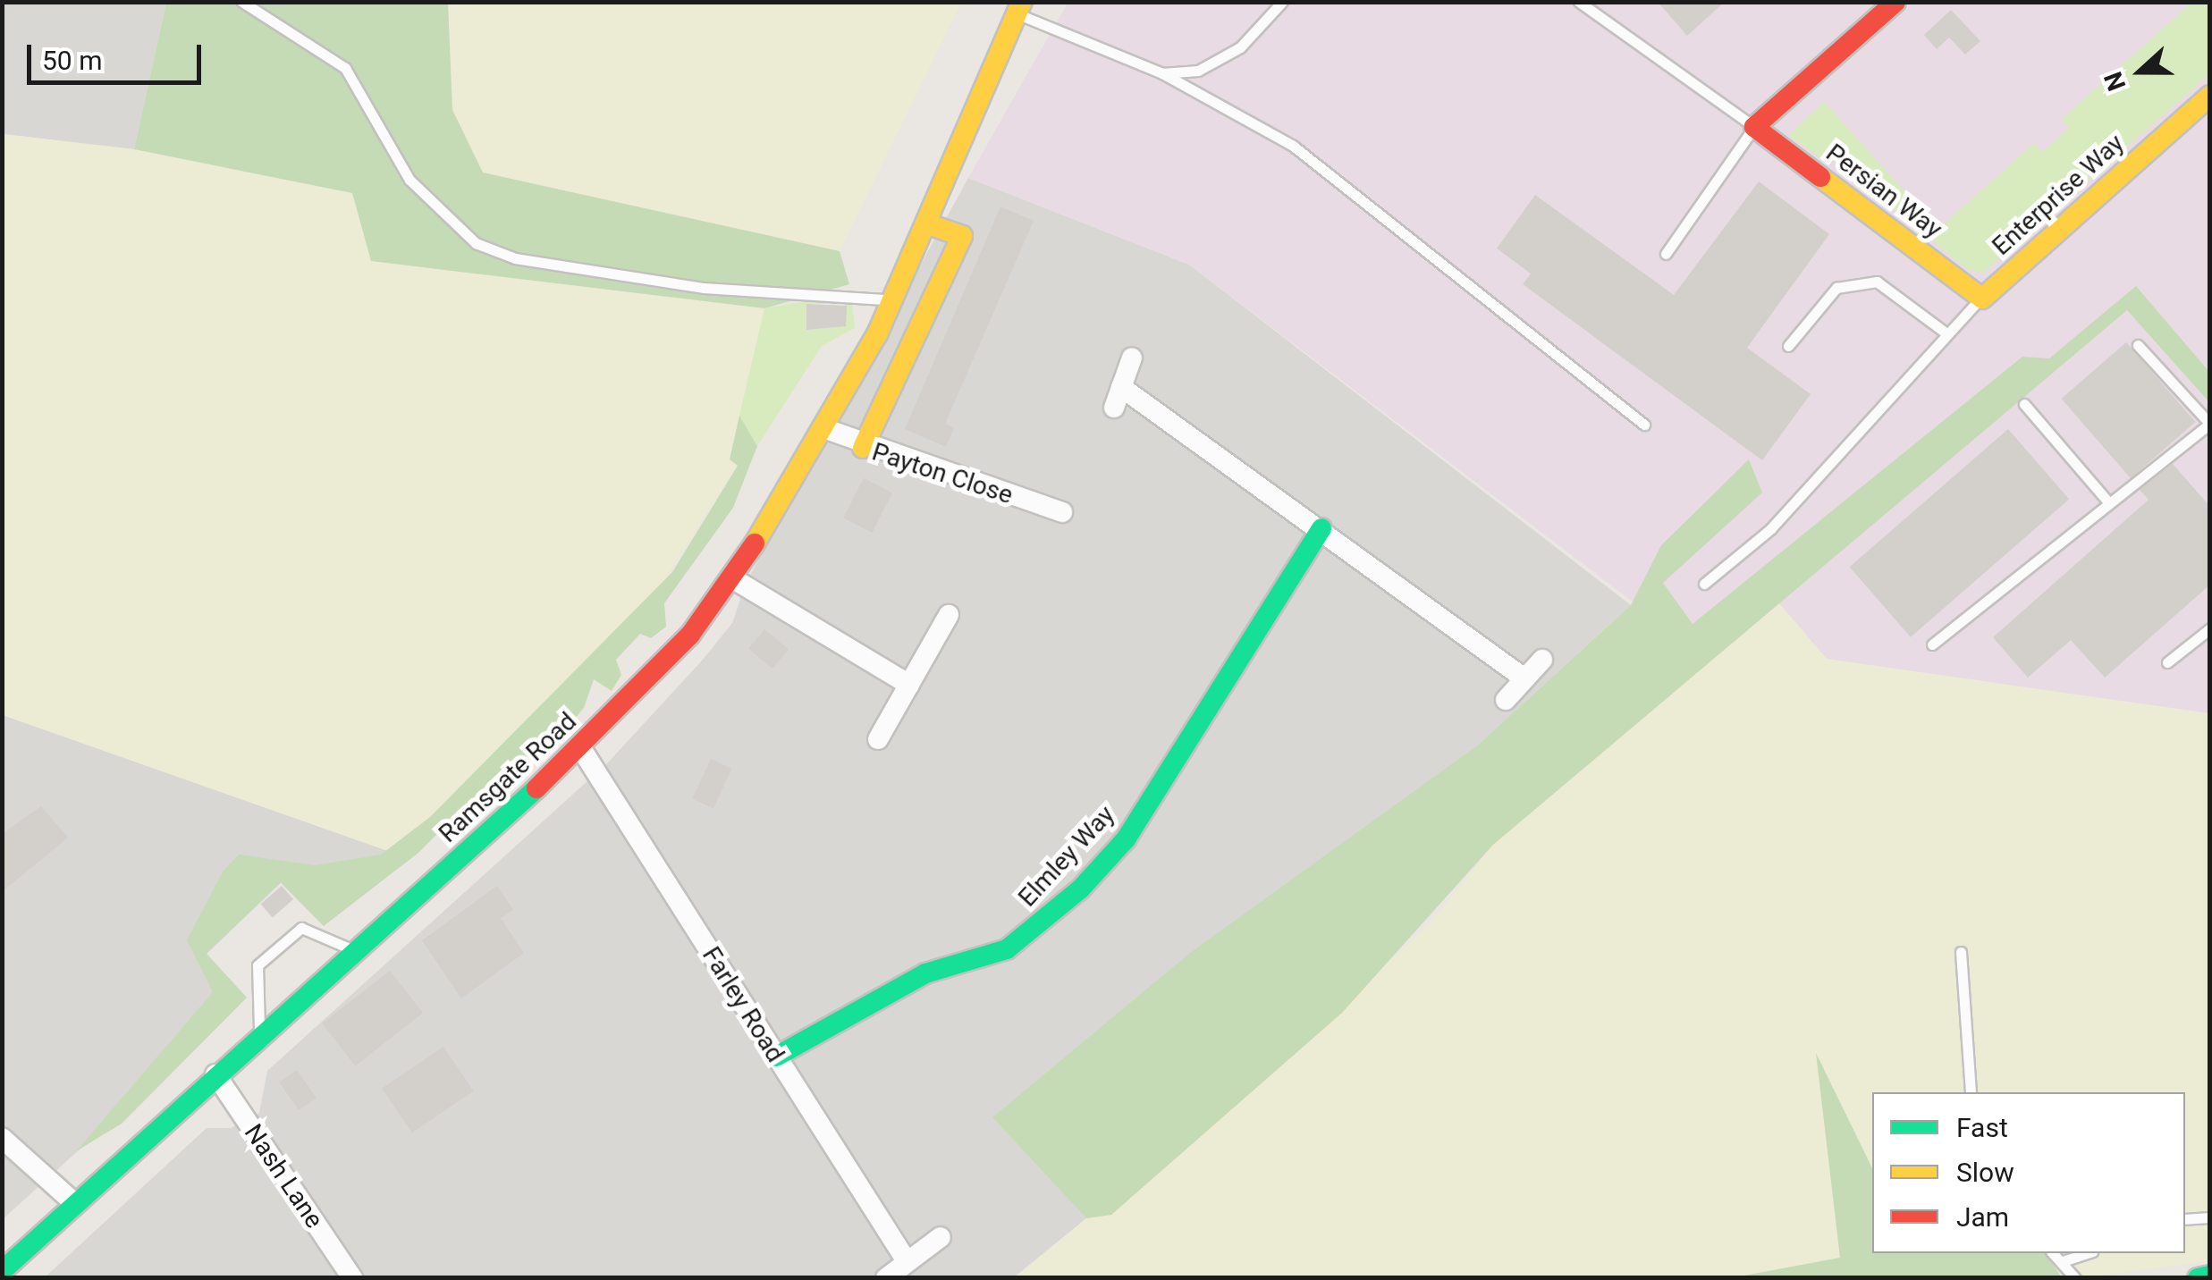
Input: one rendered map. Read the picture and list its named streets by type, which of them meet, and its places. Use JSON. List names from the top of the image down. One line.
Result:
{"streets":{"street":["Persian Way","Enterprise Way","Payton Close","Ramsgate Road","Elmley Way","Farley Road","Nash Lane"]},"crossings":[["Persian Way","Enterprise Way"],["Payton Close","Ramsgate Road"],["Ramsgate Road","Farley Road"],["Ramsgate Road","Nash Lane"],["Elmley Way","Farley Road"]],"legend":["Fast","Slow","Jam"],"scale_bar":"50 m","north":"left"}
